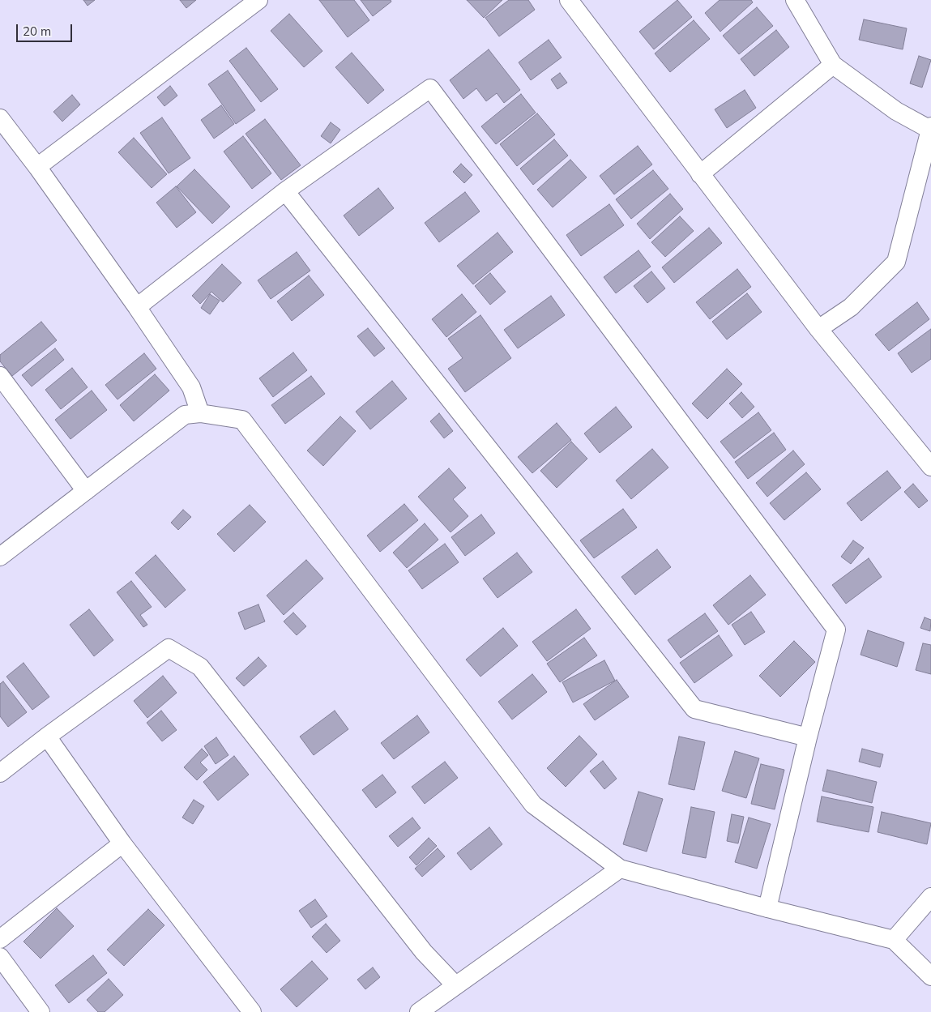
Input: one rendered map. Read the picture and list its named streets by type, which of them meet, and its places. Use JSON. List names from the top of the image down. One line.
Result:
{"scale_bar":"20 m"}
